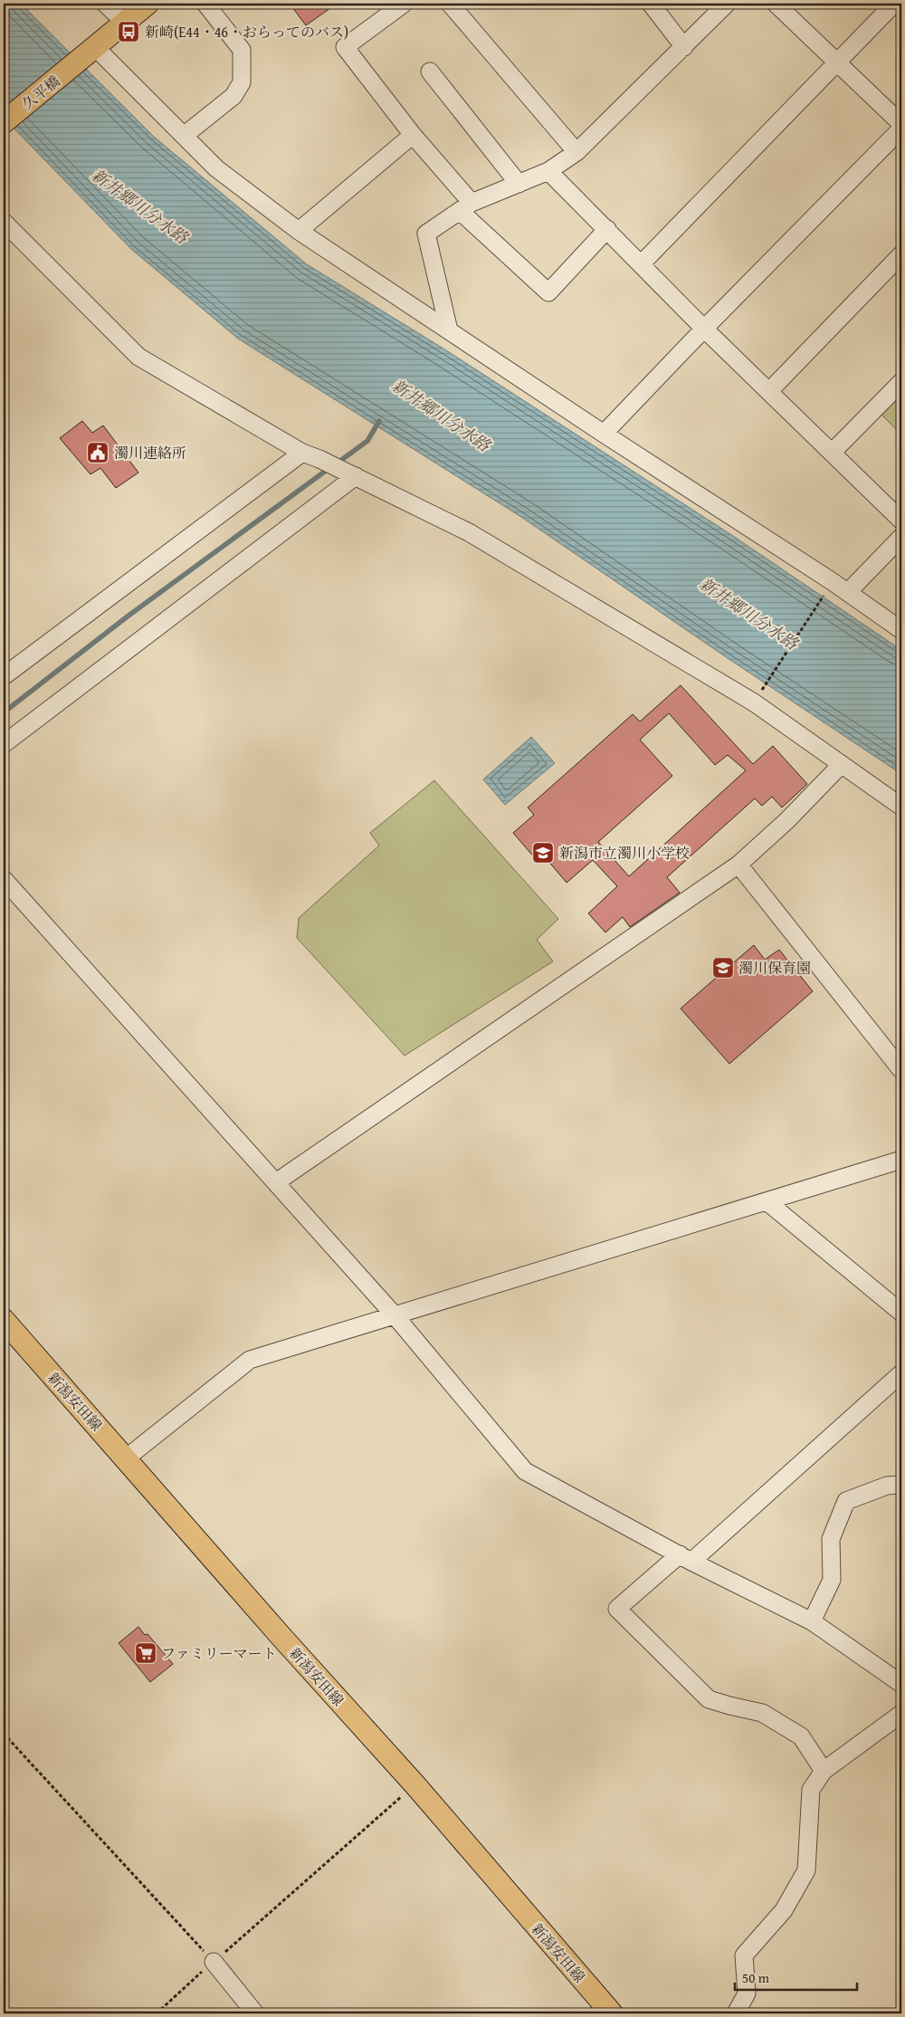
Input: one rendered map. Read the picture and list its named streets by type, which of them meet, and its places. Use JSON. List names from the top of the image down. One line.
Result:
{"streets":{"main road":["久平橋","新潟安田線"]},"water":["新井郷川分水路"],"places":{"bus stop":["新崎(E44・46・おらってのバス)"],"public building":["濁川連絡所"],"school or university":["新潟市立濁川小学校","濁川保育園"],"supermarket":["ファミリーマート"]},"scale_bar":"50 m"}
